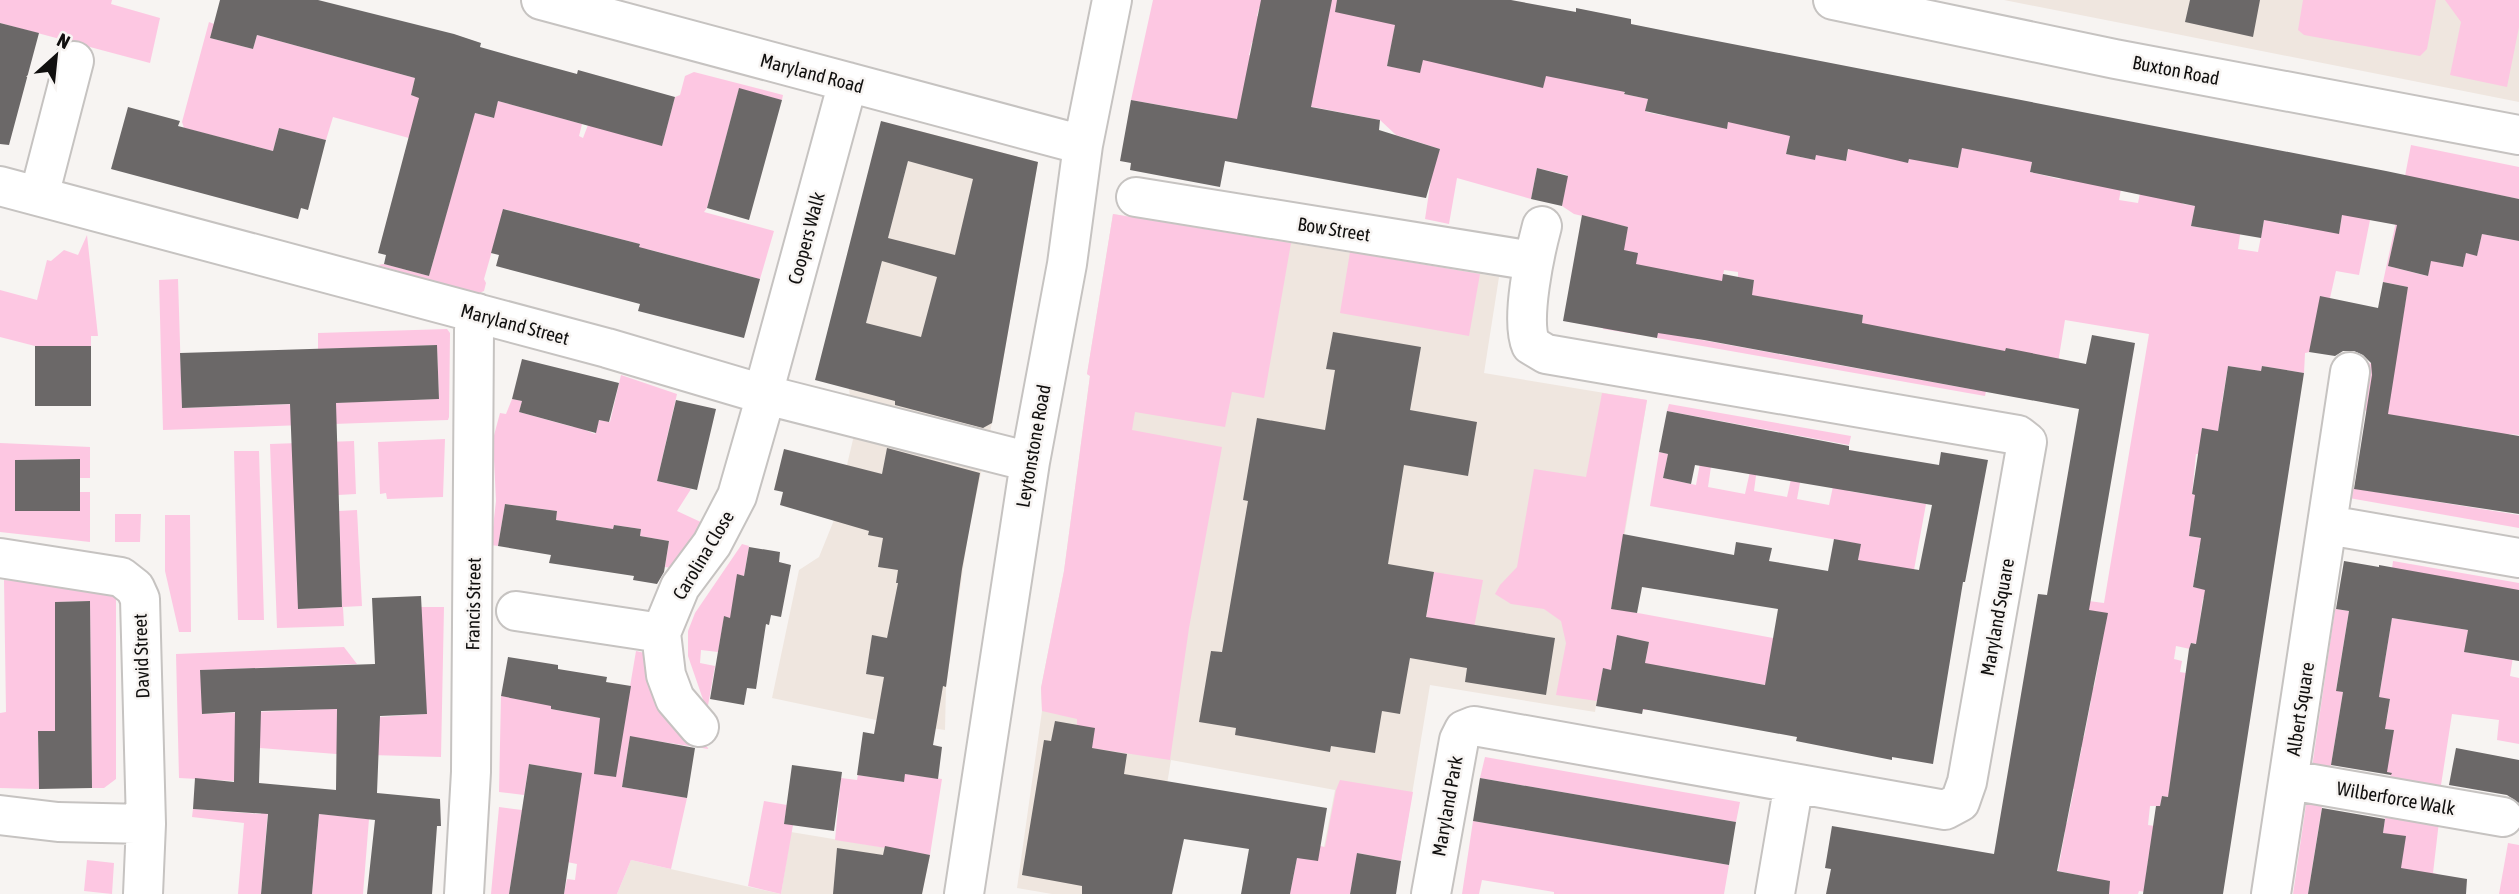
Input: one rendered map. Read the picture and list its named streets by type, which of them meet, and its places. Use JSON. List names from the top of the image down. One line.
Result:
{"streets":{"street":["Buxton Road","Maryland Road","Bow Street","Coopers Walk","Maryland Street","Leytonstone Road","Carolina Close","Francis Street","Maryland Square","David Street","Albert Square","Wilberforce Walk","Maryland Park"]},"crossings":[["Maryland Road","Coopers Walk"],["Maryland Road","Leytonstone Road"],["Bow Street","Maryland Square"],["Coopers Walk","Maryland Street"],["Coopers Walk","Carolina Close"],["Maryland Street","Leytonstone Road"],["Maryland Street","Carolina Close"],["Maryland Street","Francis Street"],["Maryland Square","Maryland Park"],["Albert Square","Wilberforce Walk"]],"north":"top right"}
